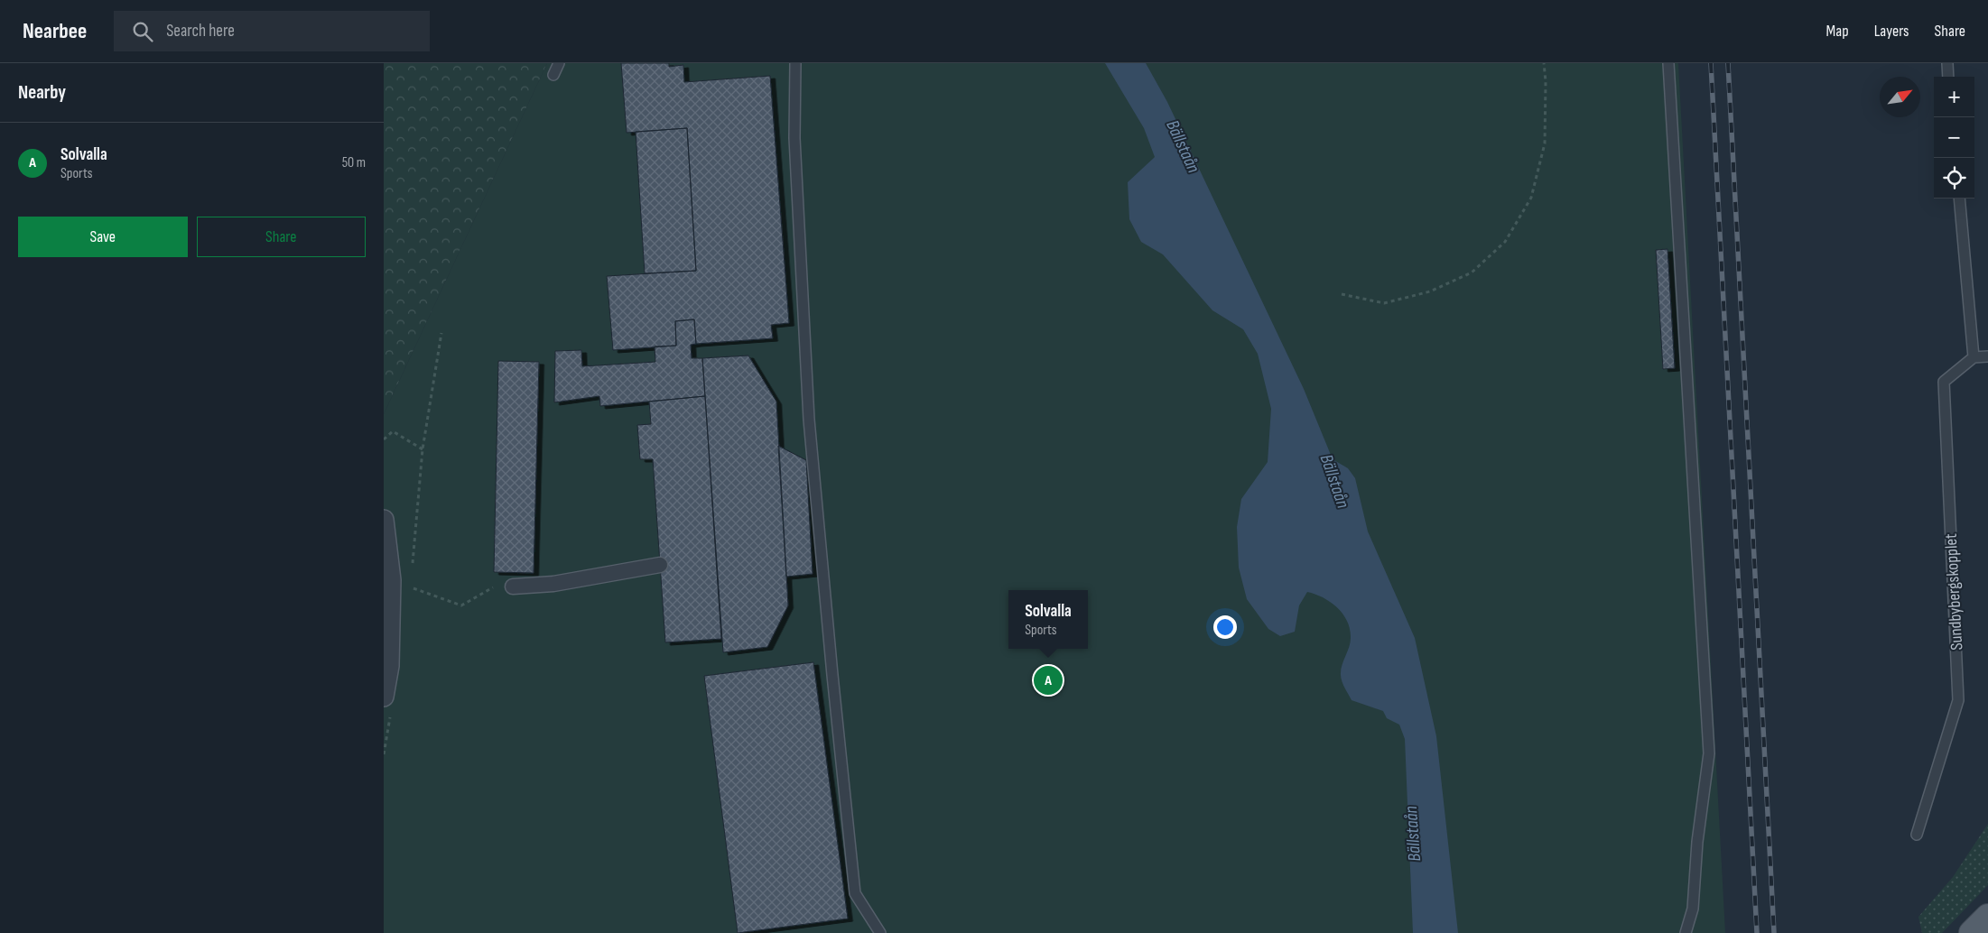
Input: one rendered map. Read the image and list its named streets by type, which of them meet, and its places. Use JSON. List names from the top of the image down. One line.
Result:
{"streets":{"lane":["Sundbybergskopplet"]},"water":["Bällstaån"],"north":"top right","page":{"header":"Nearbee","search":"Search here","nav":["Map","Layers","Share"],"heading":"Nearby","map_buttons":["+","−"],"list":[{"mark":"A","name":"Solvalla","note":"Sports","value":"50 m"}],"buttons":["Save","Share"],"popup":["Solvalla","Sports"],"pins":"A"}}
